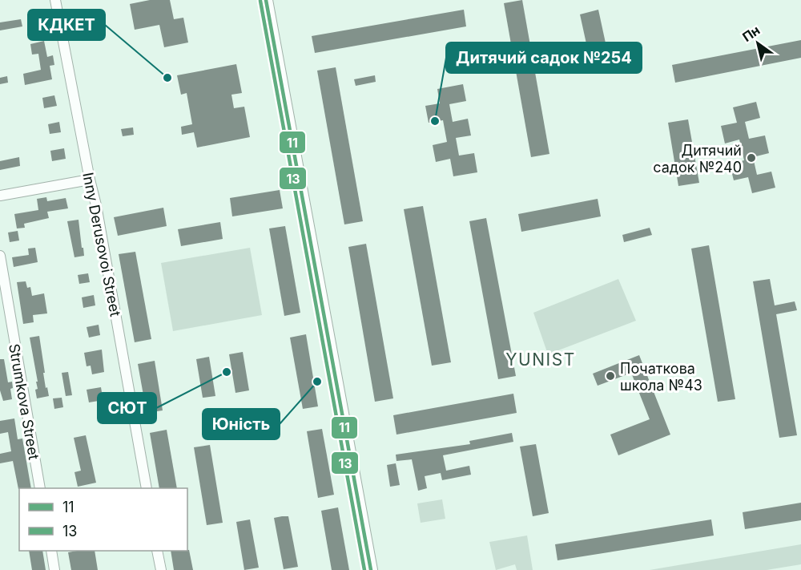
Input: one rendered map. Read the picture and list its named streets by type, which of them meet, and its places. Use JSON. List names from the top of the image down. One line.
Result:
{"streets":{"street":["Inny Derusovoi Street","Strumkova Street"]},"districts":["YUNIST"],"places":["КДКЕТ","Дитячий садок №254","Дитячий садок №240","СЮТ","Початкова школа №43","Юність"],"lines":["transit line 11","transit line 13"],"legend":["11","13"],"north":"top left"}
